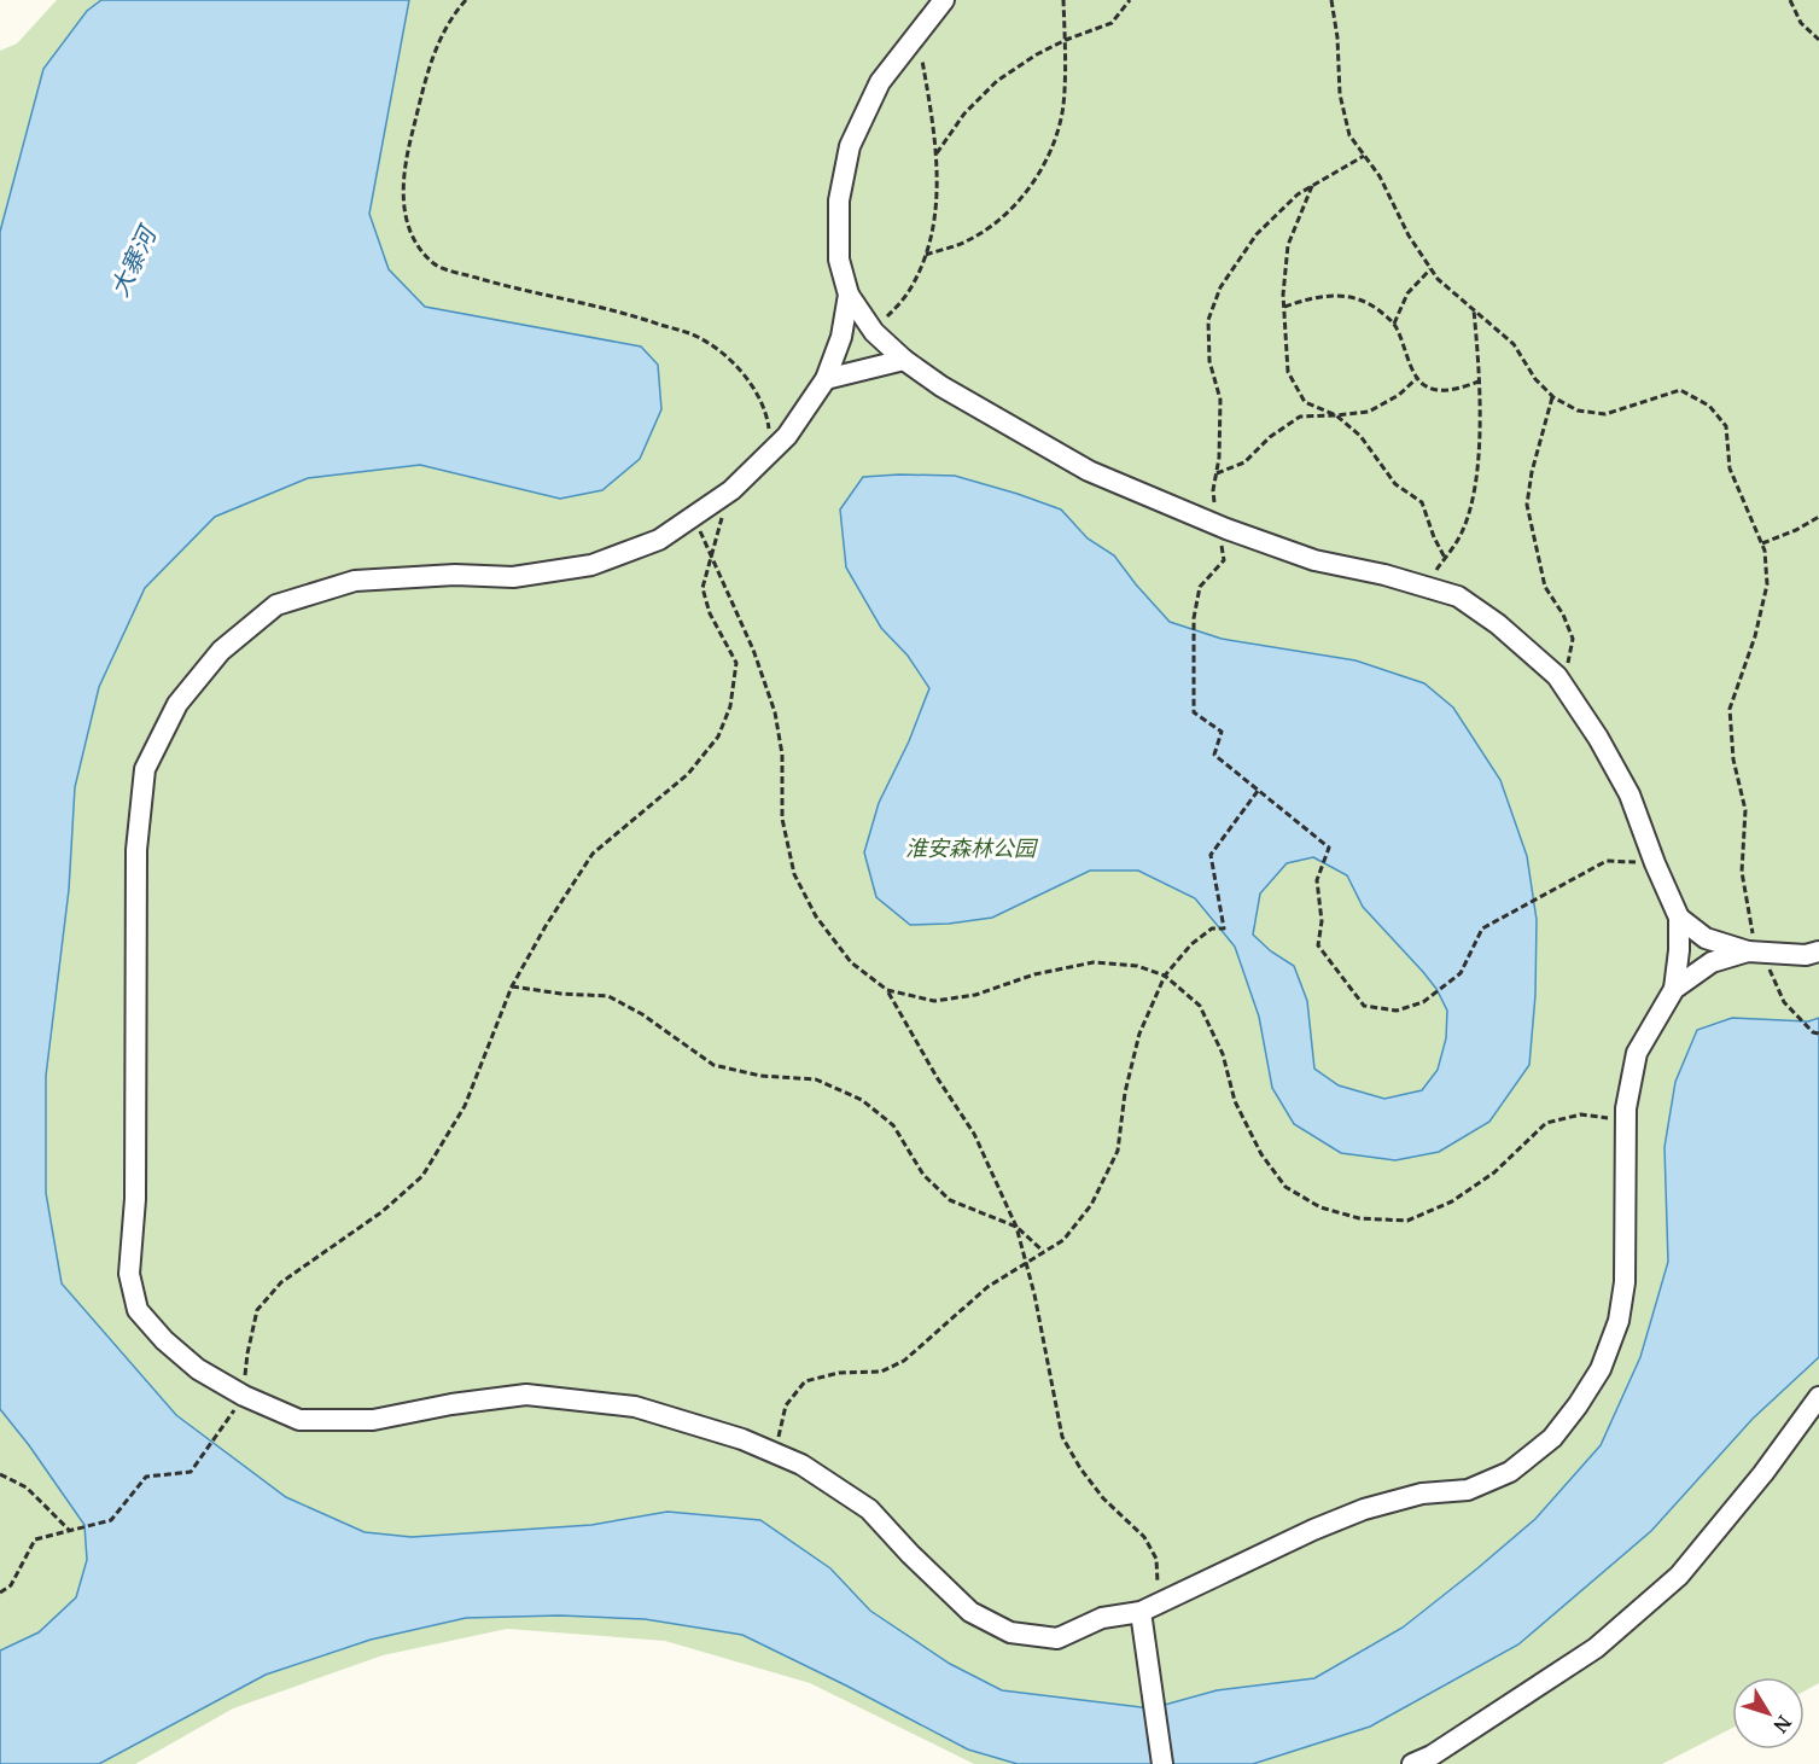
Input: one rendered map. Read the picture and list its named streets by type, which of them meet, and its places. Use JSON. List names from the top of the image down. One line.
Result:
{"water":["大寨河"],"parks":["淮安森林公园"],"north":"bottom right"}
